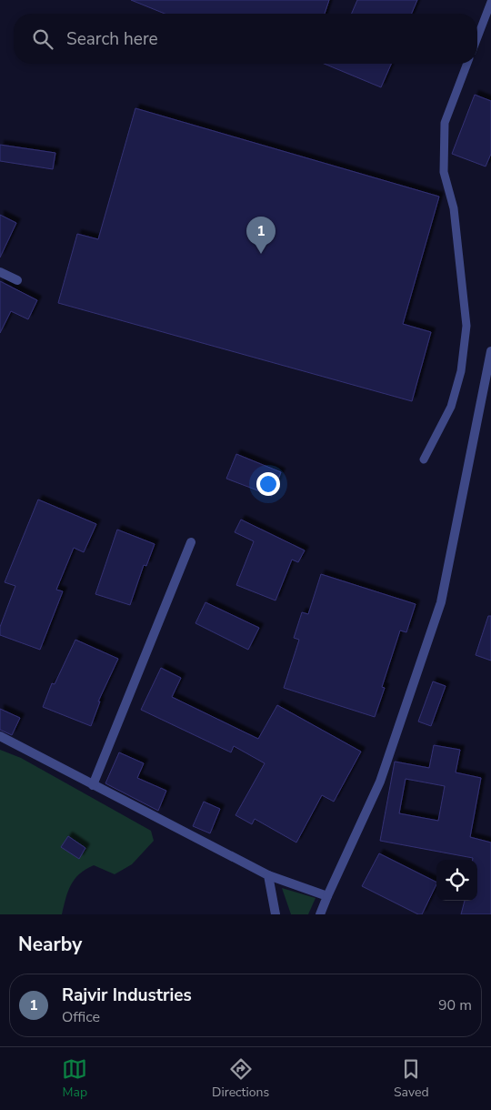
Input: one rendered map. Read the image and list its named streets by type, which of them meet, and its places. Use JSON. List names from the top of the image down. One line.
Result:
{"page":{"search":"Search here","pins":"1","heading":"Nearby","list":[{"mark":"1","name":"Rajvir Industries","note":"Office","value":"90 m"}],"nav":["Map","Directions","Saved"]}}
